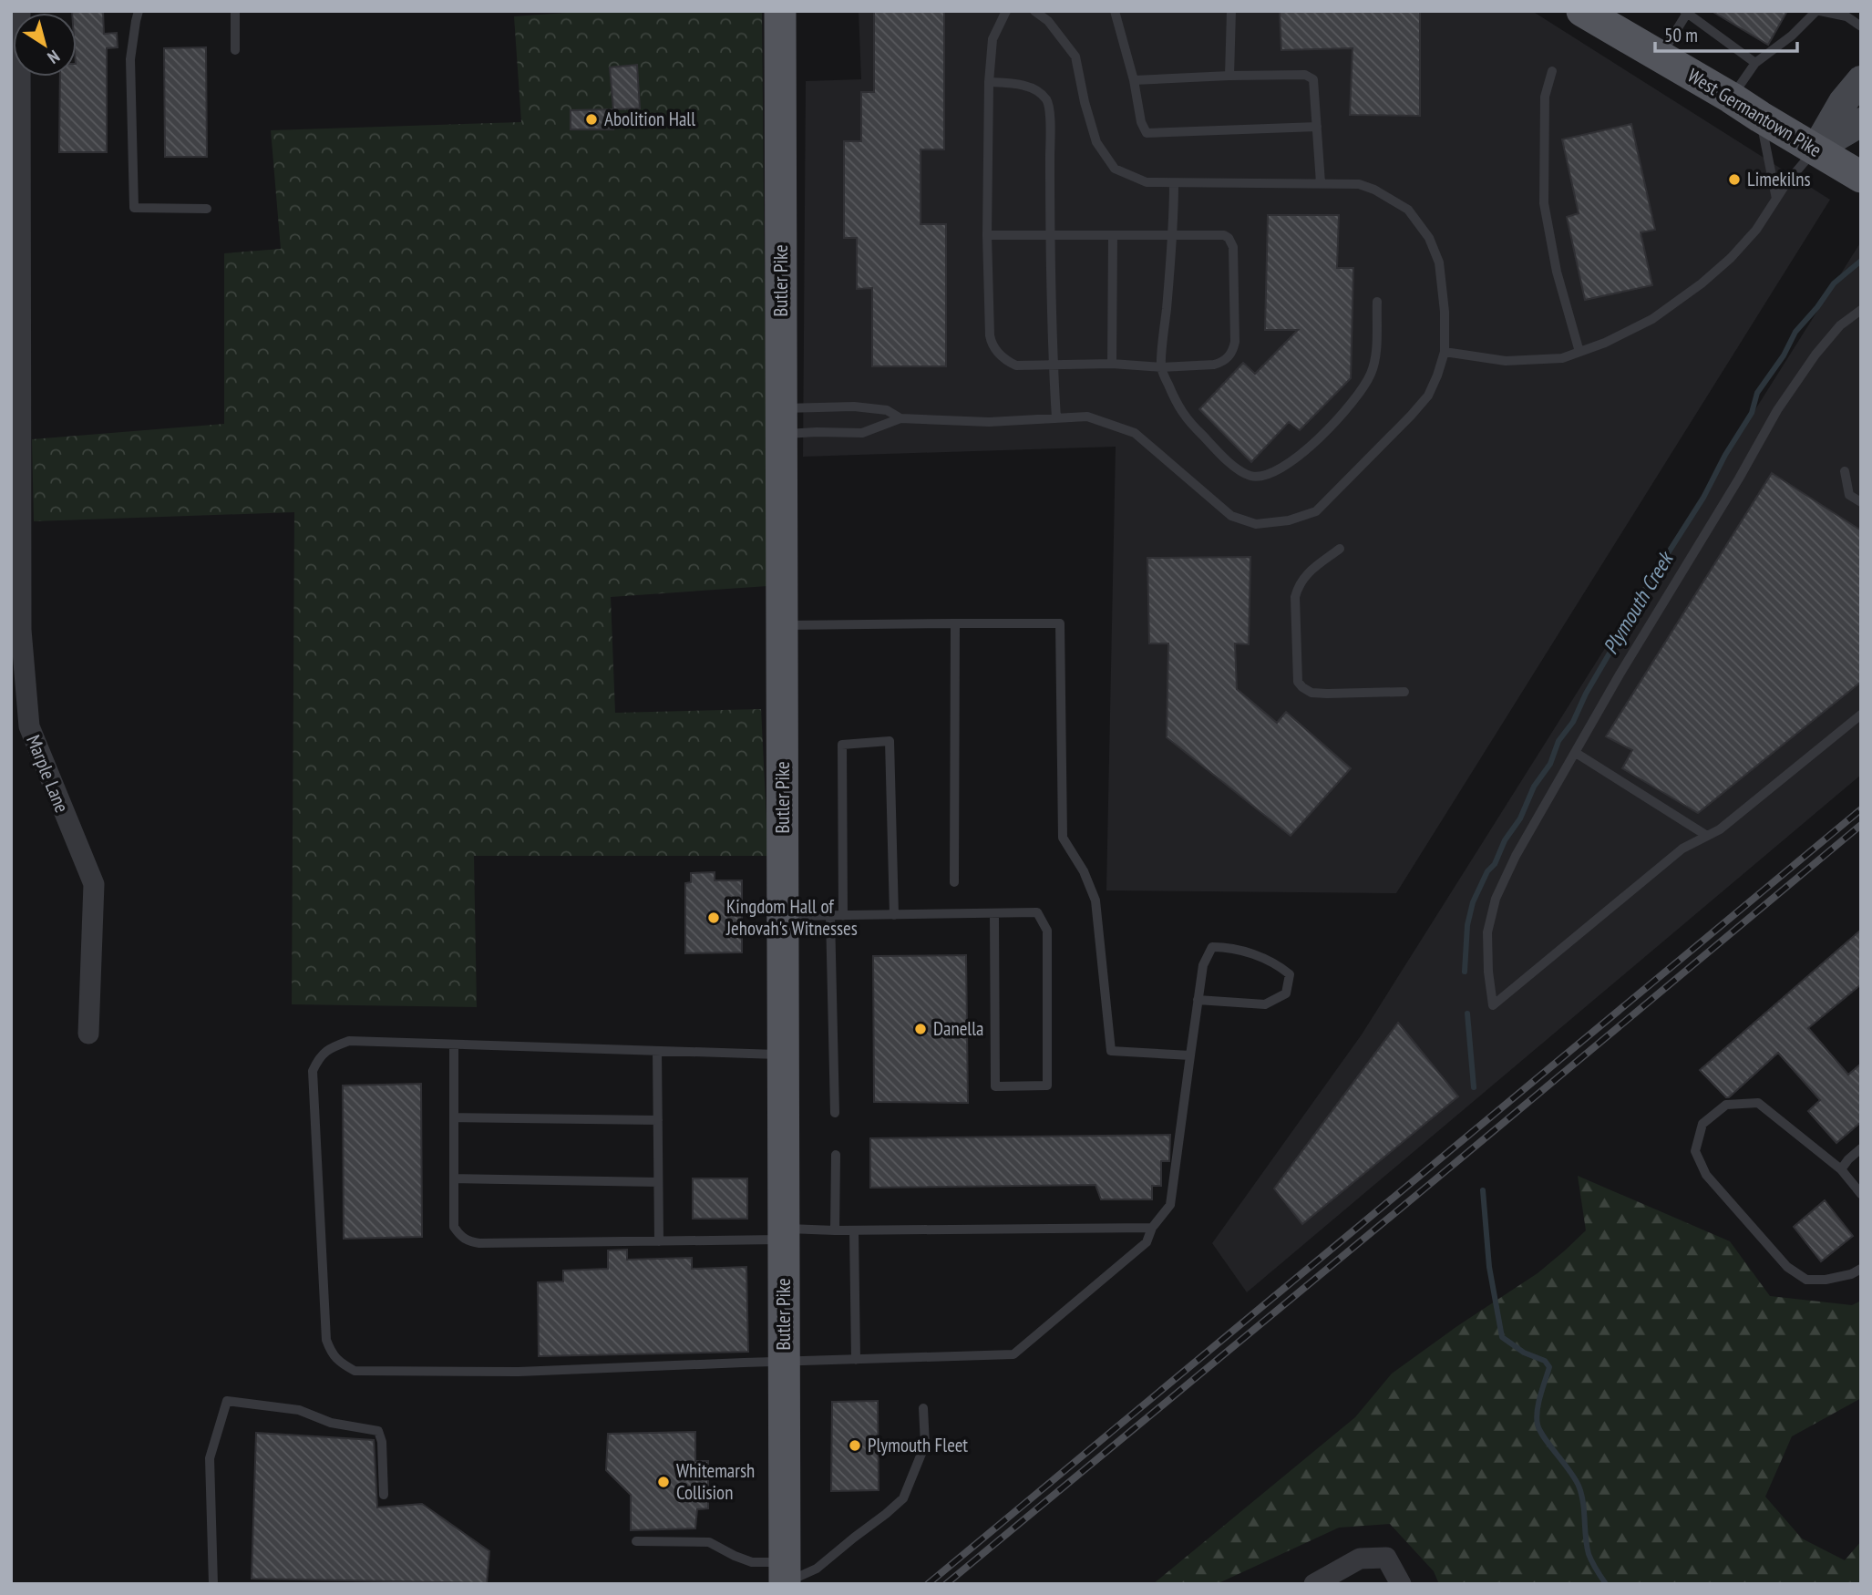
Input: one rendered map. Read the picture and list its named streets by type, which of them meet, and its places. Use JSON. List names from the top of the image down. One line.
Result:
{"streets":{"main road":["West Germantown Pike","Butler Pike"],"street":["Marple Lane"]},"water":["Plymouth Creek"],"places":["Abolition Hall","Limekilns","Kingdom Hall of Jehovah's Witnesses","Danella","Plymouth Fleet","Whitemarsh Collision"],"scale_bar":"50 m","north":"bottom right"}
